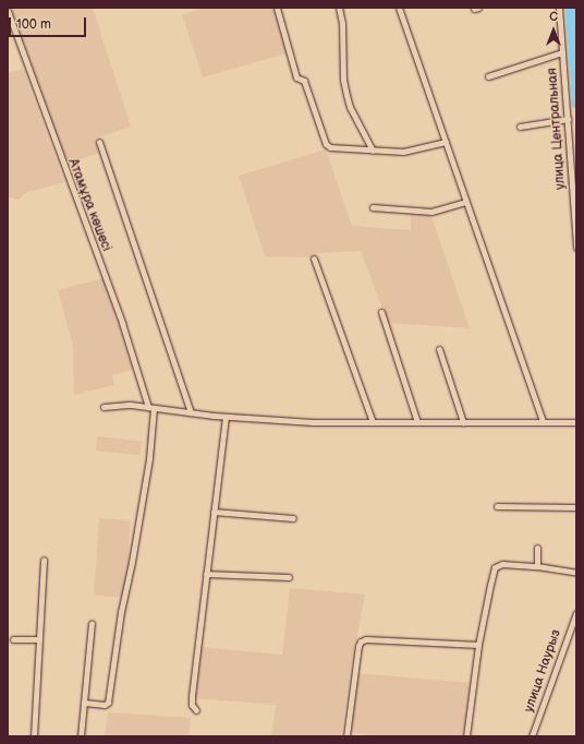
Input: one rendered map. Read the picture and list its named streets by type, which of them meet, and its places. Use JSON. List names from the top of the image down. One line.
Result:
{"streets":{"street":["улица Центральная","Атамұра көшесі","улица Наурыз"]},"scale_bar":"100 m","north":"top"}
